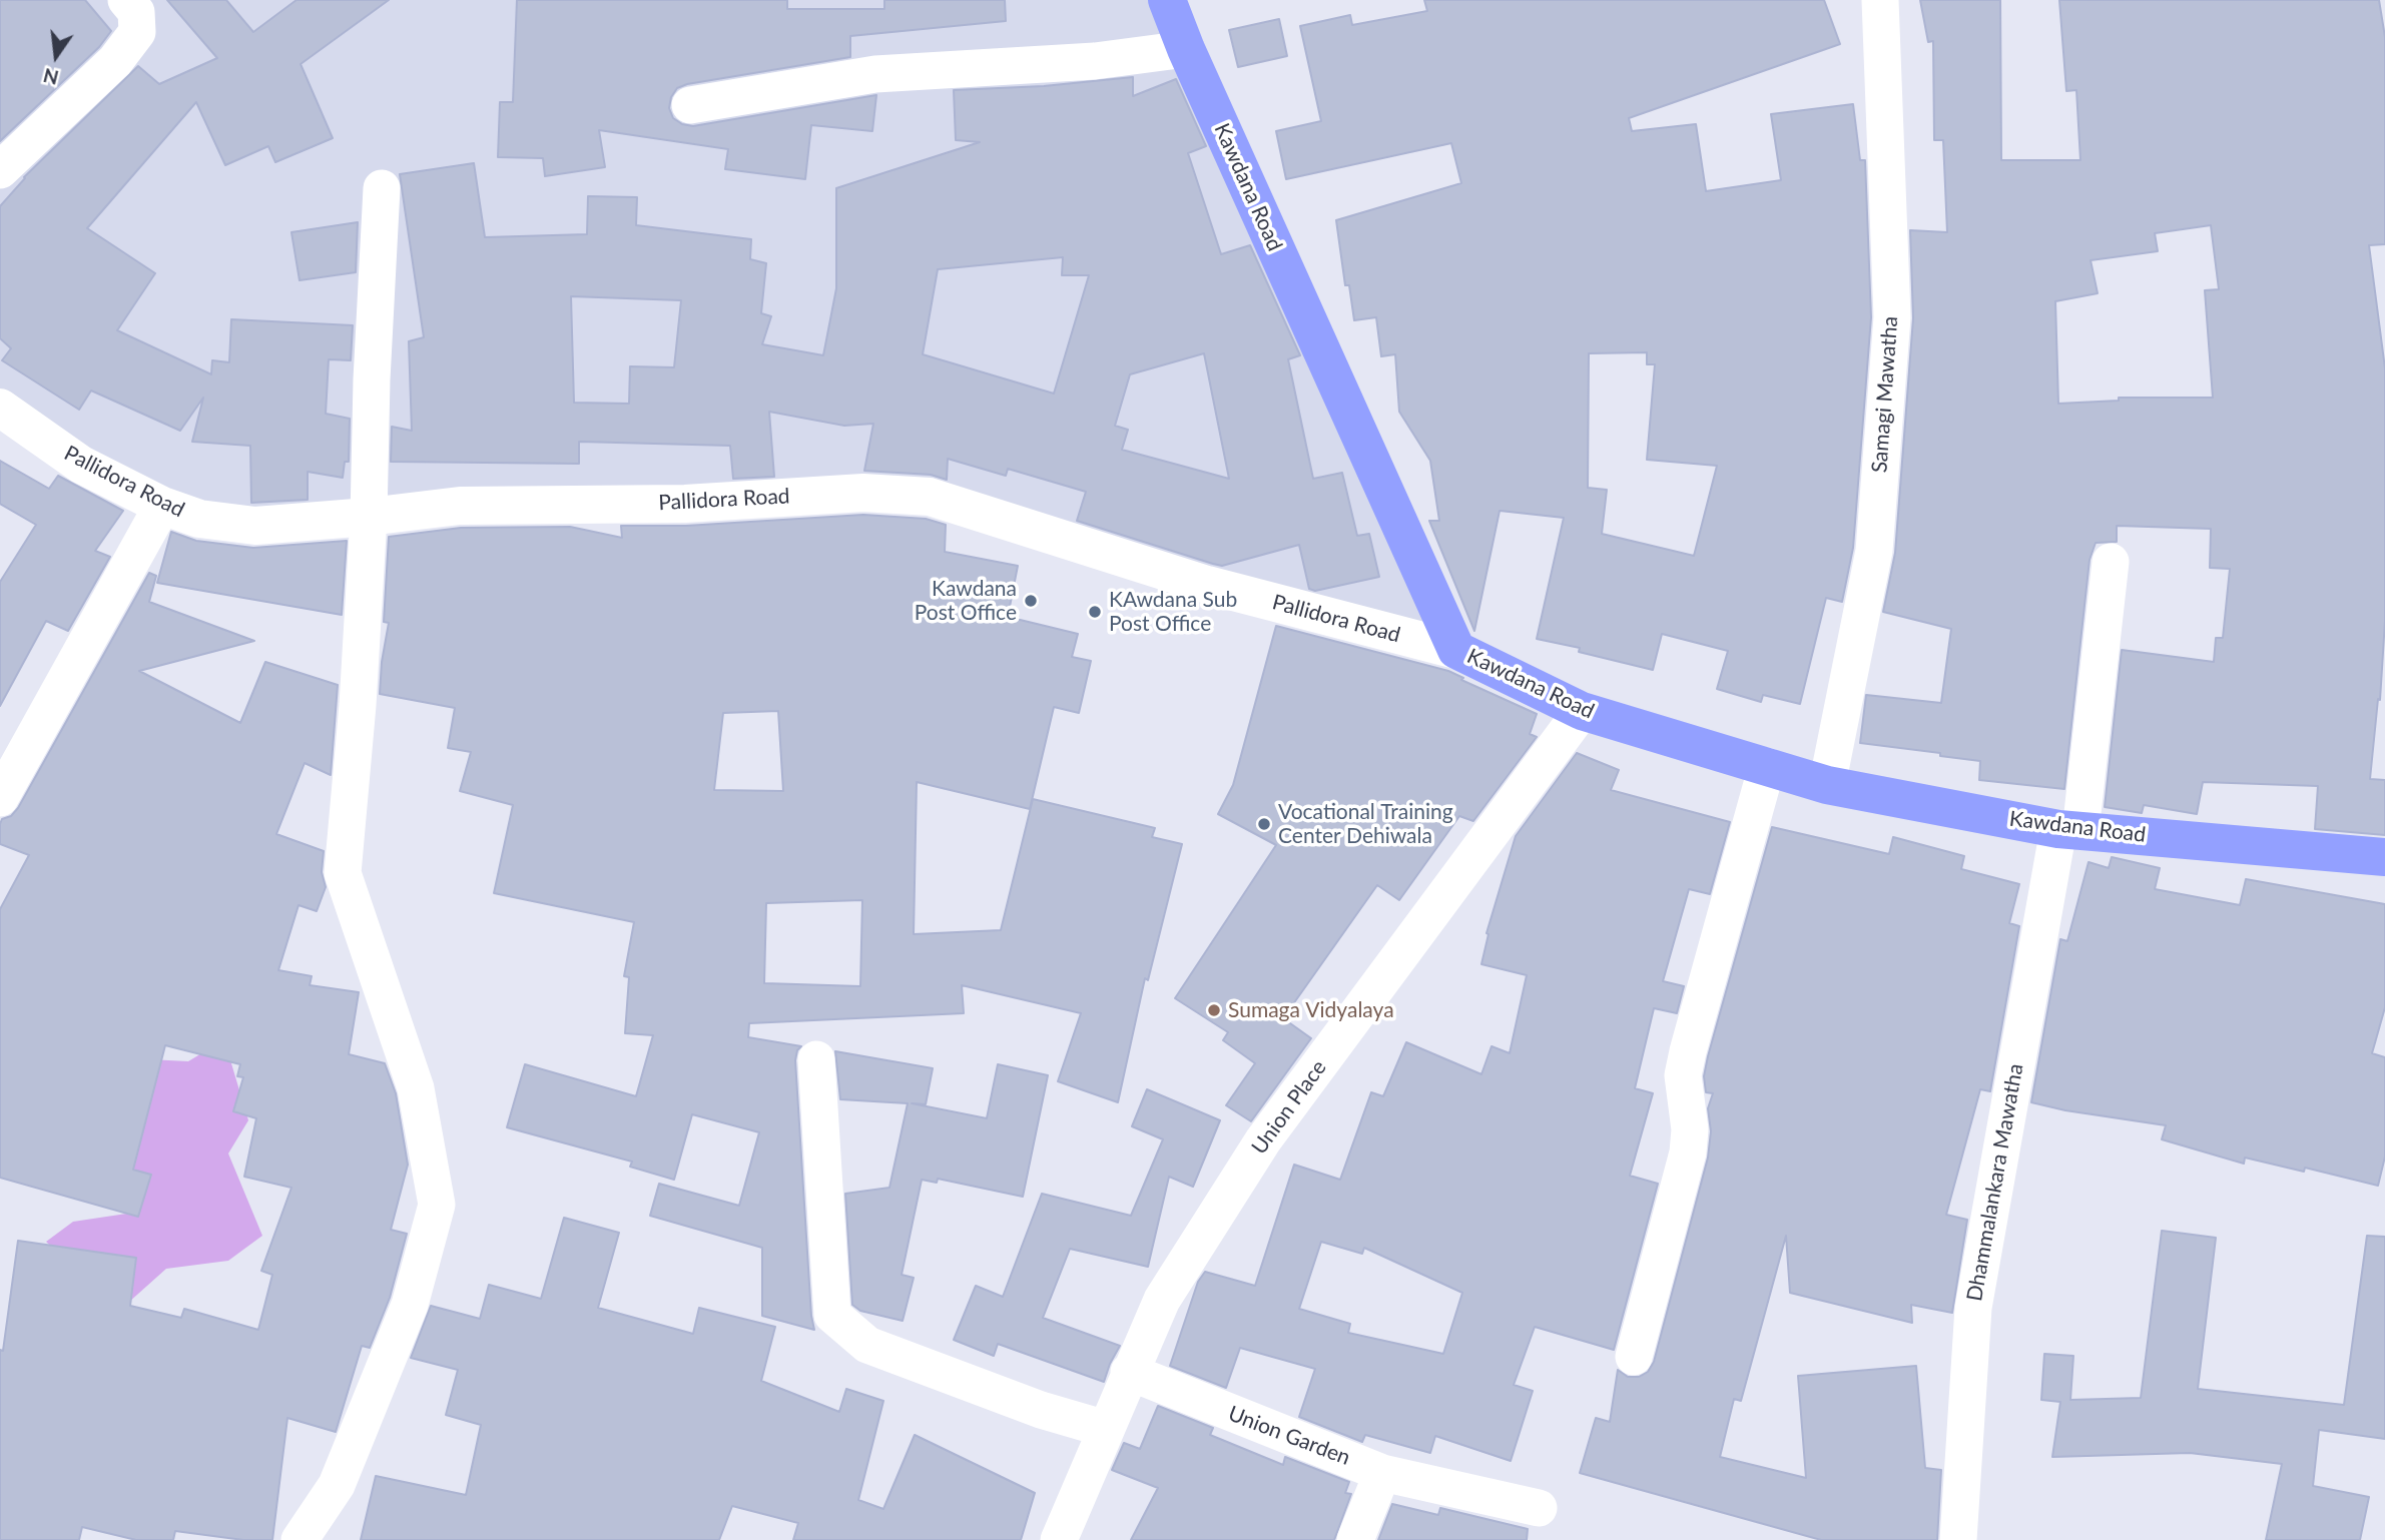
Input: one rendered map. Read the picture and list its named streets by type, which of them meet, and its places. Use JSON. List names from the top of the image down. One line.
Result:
{"streets":{"main road":["Kawdana Road"],"street":["Samagi Mawatha","Pallidora Road","Union Place","Dhammalankara Mawatha","Union Garden"]},"crossings":[["Kawdana Road","Samagi Mawatha"],["Kawdana Road","Pallidora Road"],["Kawdana Road","Union Place"],["Kawdana Road","Dhammalankara Mawatha"],["Union Place","Union Garden"]],"places":["Kawdana Post Office","KAwdana Sub Post Office","Vocational Training Center Dehiwala","Sumaga Vidyalaya"],"north":"bottom"}
